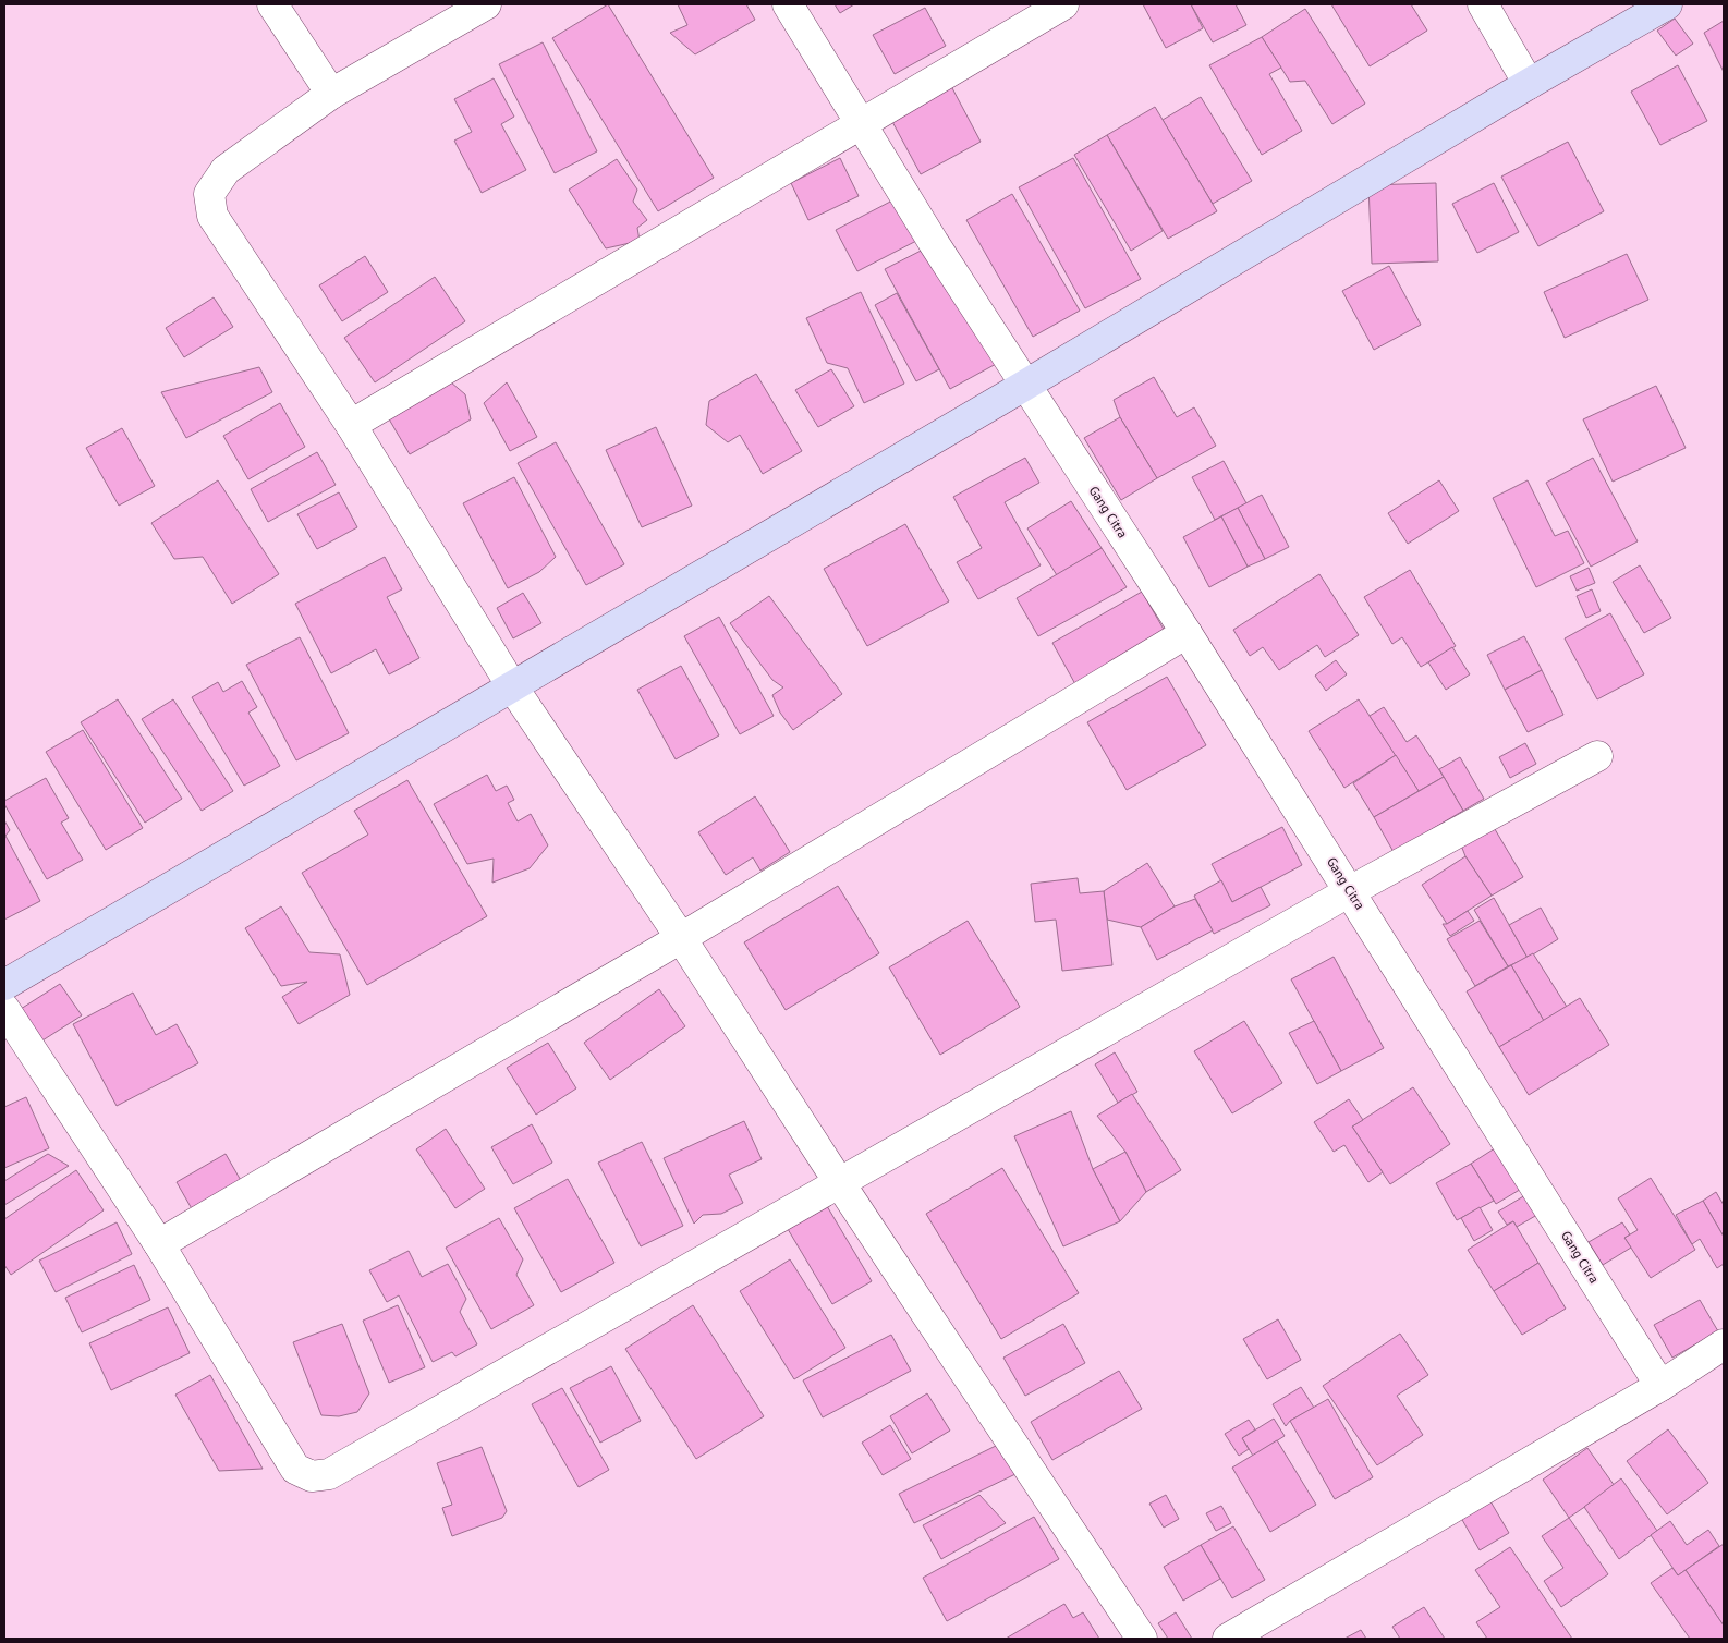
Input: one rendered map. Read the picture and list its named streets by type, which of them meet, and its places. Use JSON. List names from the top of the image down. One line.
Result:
{"streets":{"street":["Gang Citra"]}}
